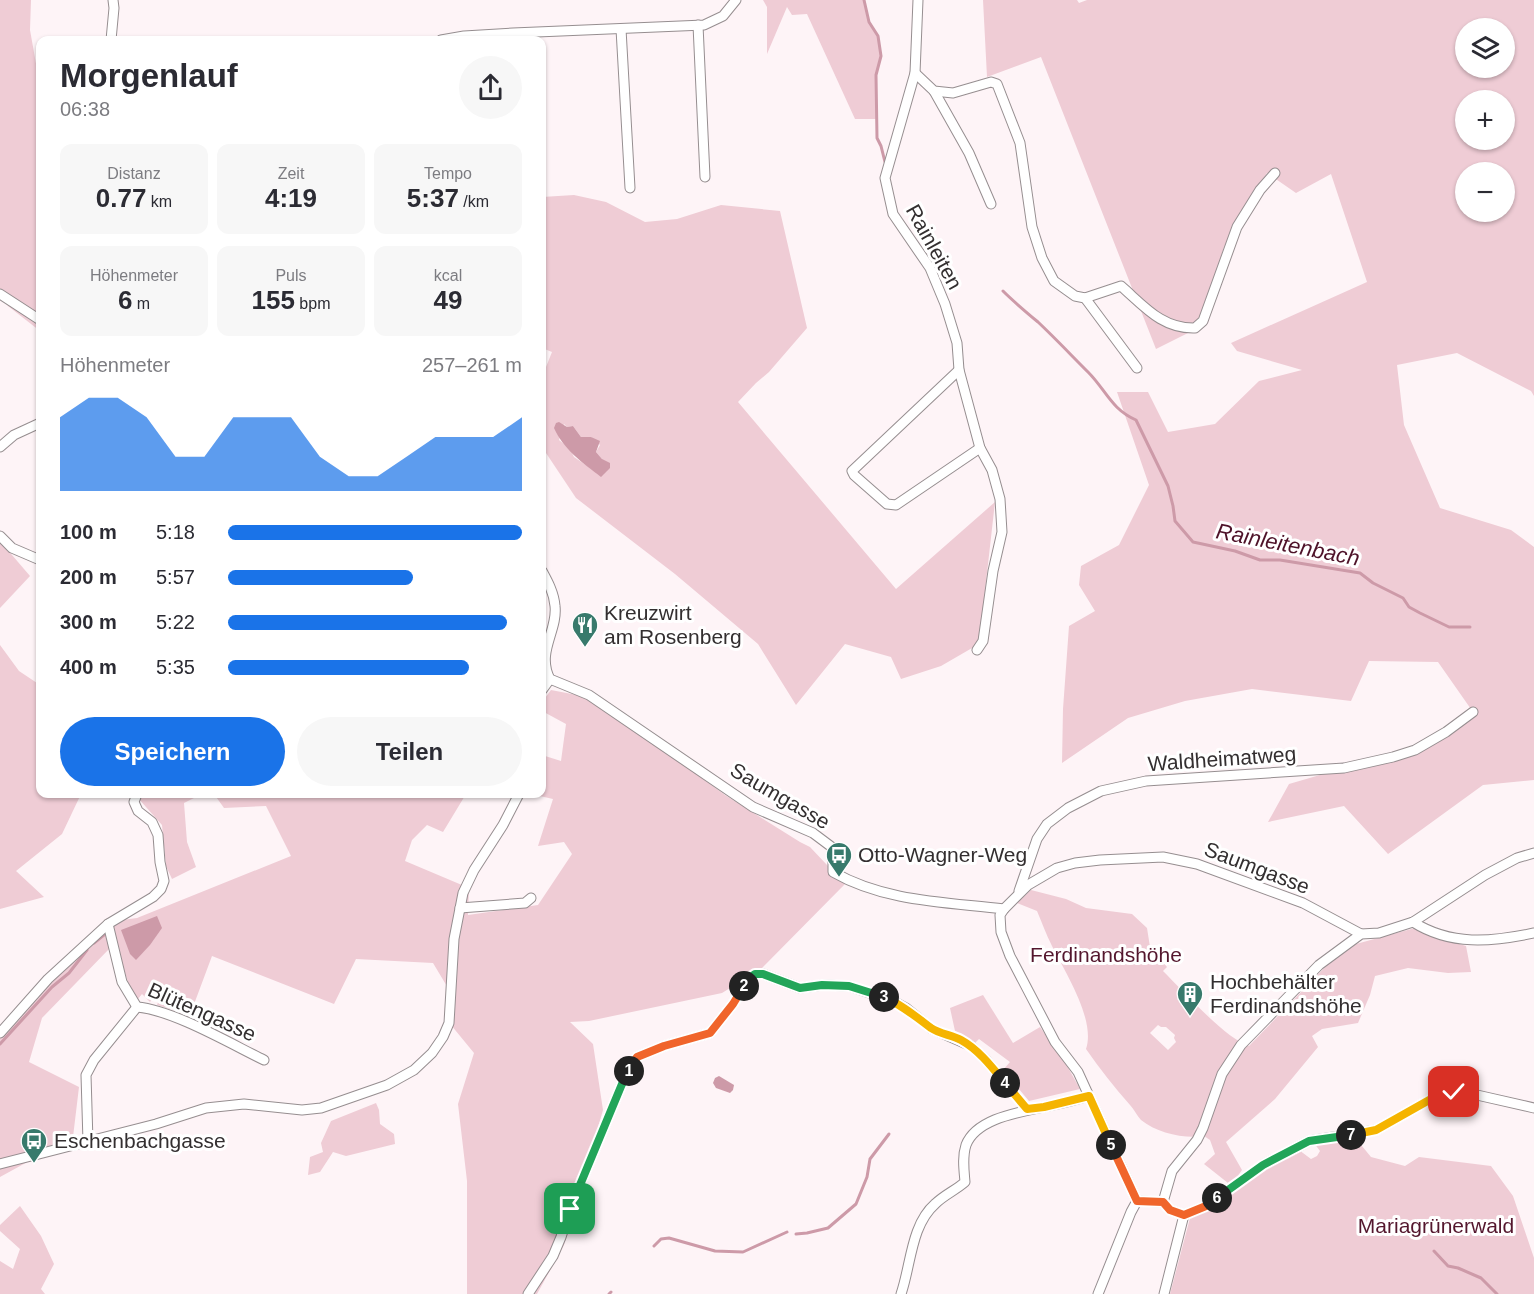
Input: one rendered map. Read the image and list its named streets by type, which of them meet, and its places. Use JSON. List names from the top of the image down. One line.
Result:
{"streets":{"street":["Rainleiten","Waldheimatweg","Saumgasse","Blütengasse"]},"crossings":[["Waldheimatweg","Saumgasse"]],"water":["Rainleitenbach"],"parks":["Ferdinandshöhe","Mariagrünerwald"],"places":{"restaurant":["Kreuzwirt am Rosenberg"],"bus stop":["Otto-Wagner-Weg","Eschenbachgasse"],"building":["Hochbehälter Ferdinandshöhe"]},"page":{"map_buttons":["+","−"],"heading":["Morgenlauf","06:38"],"stats":[["Distanz","0.77 km"],["Zeit","4:19"],["Tempo","5:37 /km"],["Höhenmeter","6 m"],["Puls","155 bpm"],["kcal","49"]],"chart":["Höhenmeter","257–261 m"],"list":[{"name":"100 m","note":"5:18"},{"name":"200 m","note":"5:57"},{"name":"300 m","note":"5:22"},{"name":"400 m","note":"5:35"}],"buttons":["Speichern","Teilen"],"pins":["2","3","1","4","7","5","6"]}}
